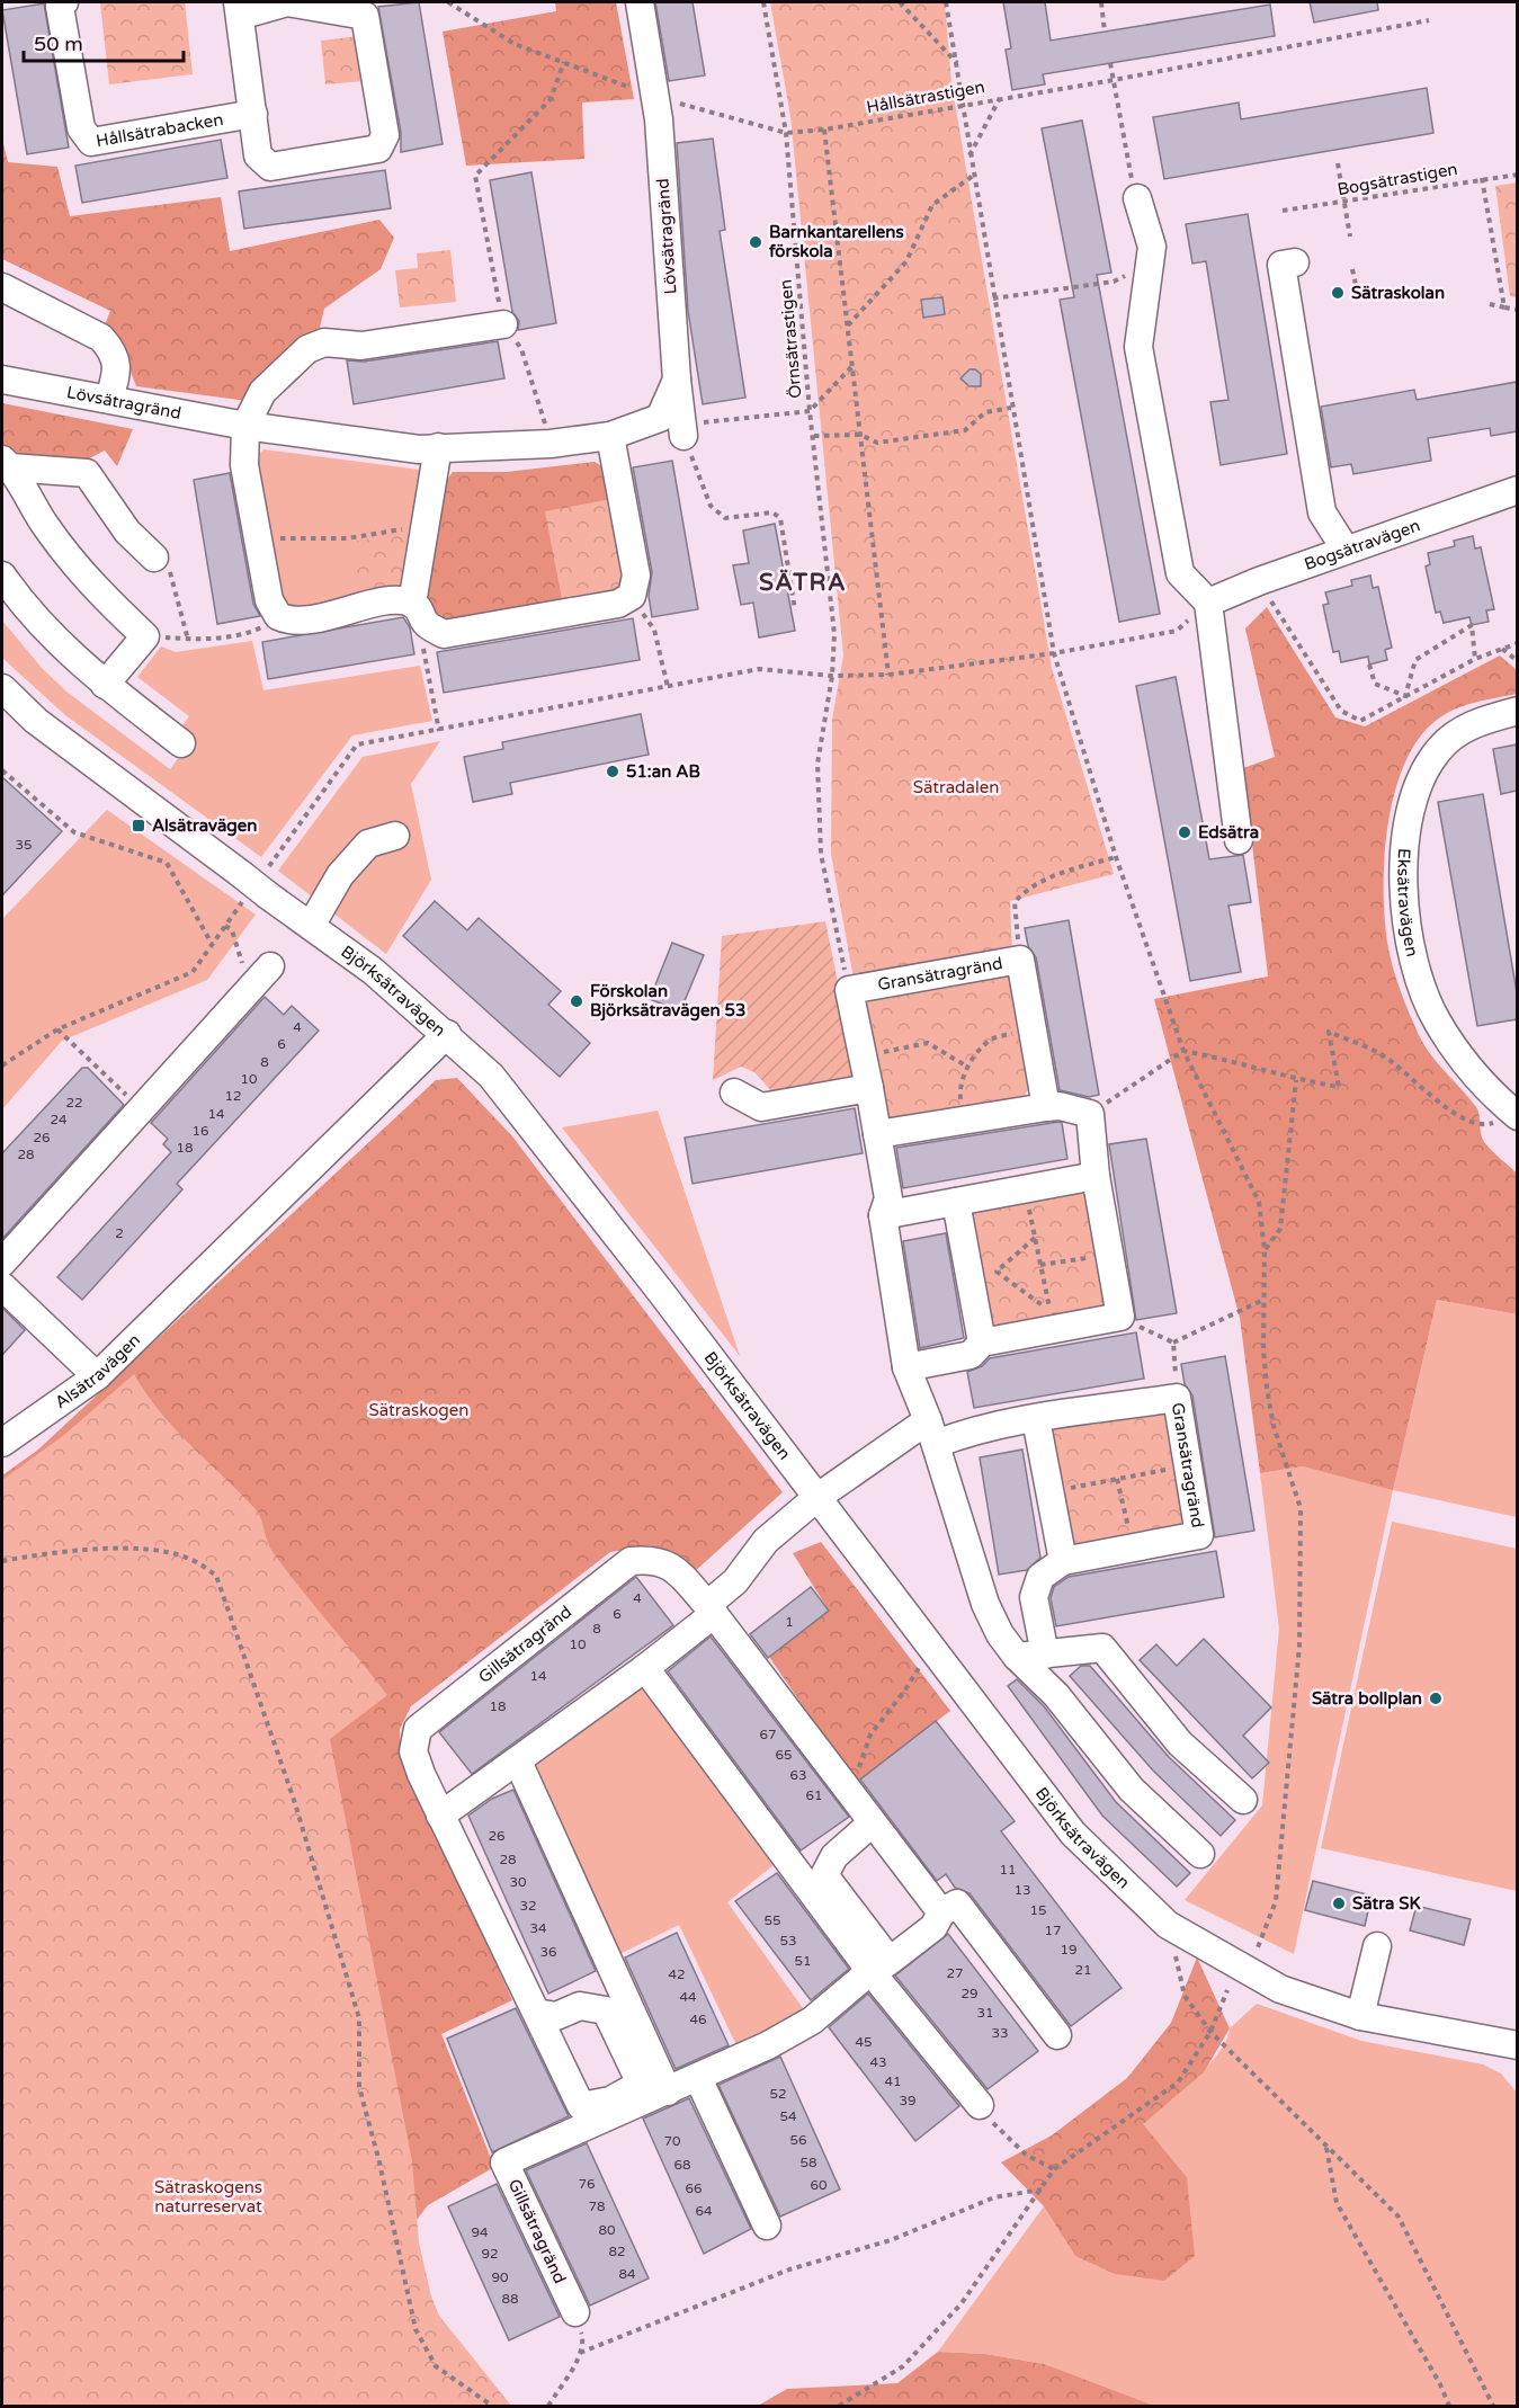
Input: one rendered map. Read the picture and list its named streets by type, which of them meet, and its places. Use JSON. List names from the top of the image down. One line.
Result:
{"streets":{"street":["Hållsätrabacken","Lövsätragränd","Bogsätravägen","Eksätravägen","Gransätragränd","Björksätravägen","Alsätravägen","Gillsätragränd"],"path":["Hållsätrastigen","Bogsätrastigen","Örnsätrastigen"]},"crossings":[["Hållsätrastigen","Lövsätragränd"],["Hållsätrastigen","Örnsätrastigen"],["Örnsätrastigen","Gransätragränd"],["Gransätragränd","Björksätravägen"],["Björksätravägen","Alsätravägen"]],"districts":["SÄTRA"],"parks":["Sätradalen","Sätraskogen","Sätraskogens naturreservat"],"places":{"other":["Barnkantarellens förskola","Sätraskolan","51:an AB","Edsätra","Förskolan Björksätravägen 53","Sätra bollplan","Sätra SK"],"transit":["Alsätravägen"]},"house_numbers":["35","4","6","8","10","12","22","14","24","16","26","18","28","2","4","6","1","8","10","14","18","67","65","63","61","26","28","11","30","13","32","15","55","34","17","53","19","36","51","21","27","42","29","44","31","46","33","45","43","41","52","39","54","56","70","58","68","76","60","66","78","64","80","94","82","92","84","90","88"],"scale_bar":"50 m"}
